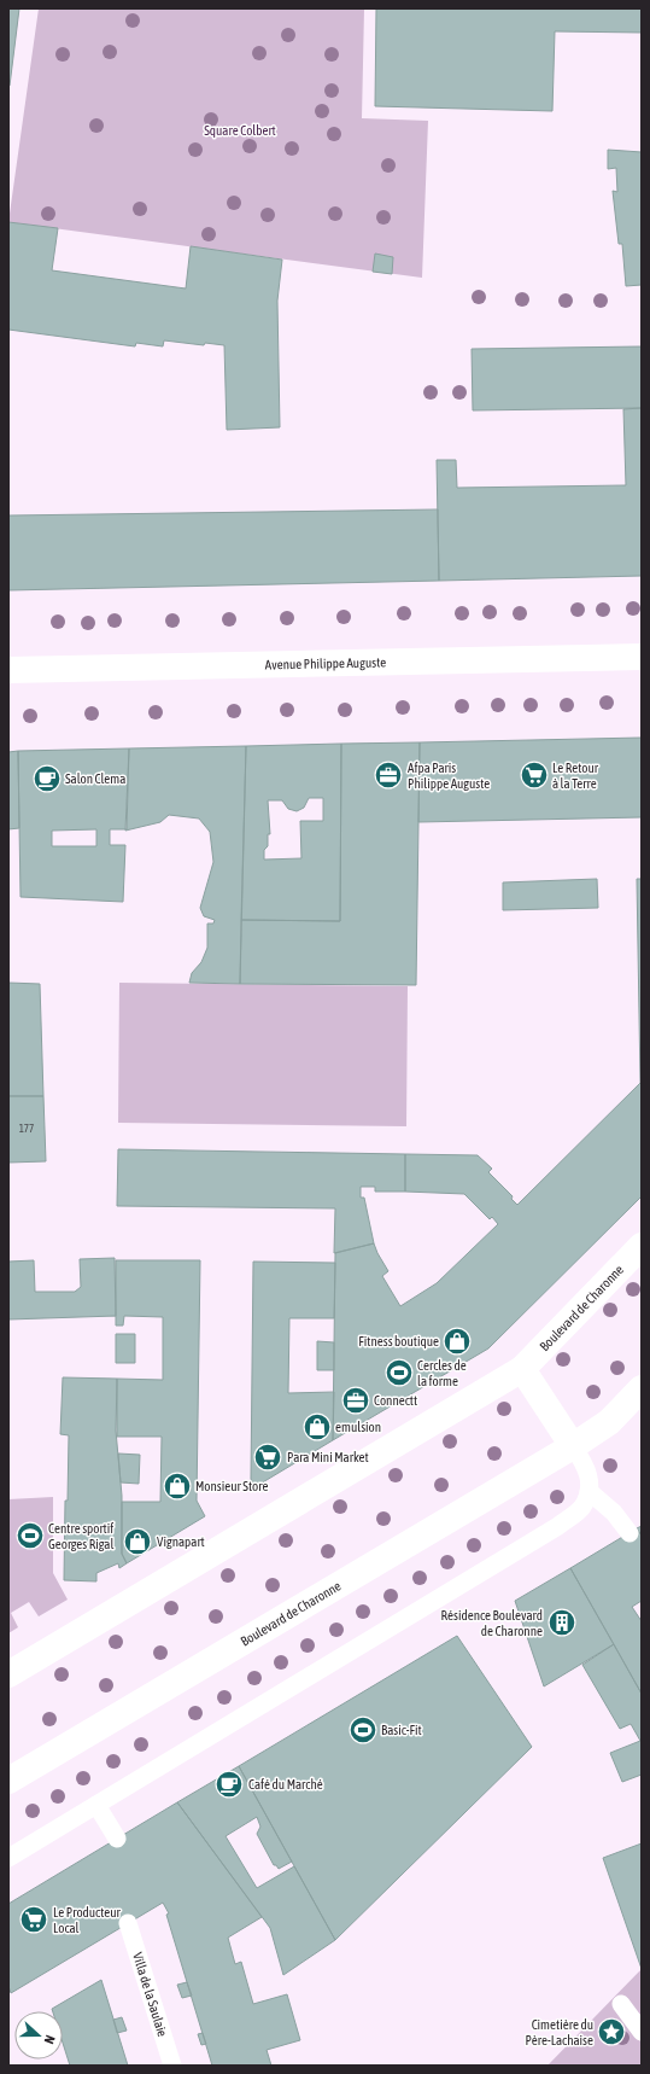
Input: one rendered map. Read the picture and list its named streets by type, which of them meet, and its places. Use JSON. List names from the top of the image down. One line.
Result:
{"streets":{"main road":["Avenue Philippe Auguste","Boulevard de Charonne"],"lane":["Villa de la Saulaie"]},"parks":["Square Colbert"],"places":{"office":["Afpa Paris Philippe Auguste","Connectt"],"supermarket":["Le Retour à la Terre","Para Mini Market","Le Producteur Local"],"cafe":["Salon Clema","Café du Marché"],"shop":["Fitness boutique","emulsion","Monsieur Store","Vignapart"],"sports":["Cercles de la forme","Centre sportif Georges Rigal","Basic-Fit"],"building":["Résidence Boulevard de Charonne"],"place":["Cimetière du Père-Lachaise"]},"house_numbers":["177"],"north":"right"}
